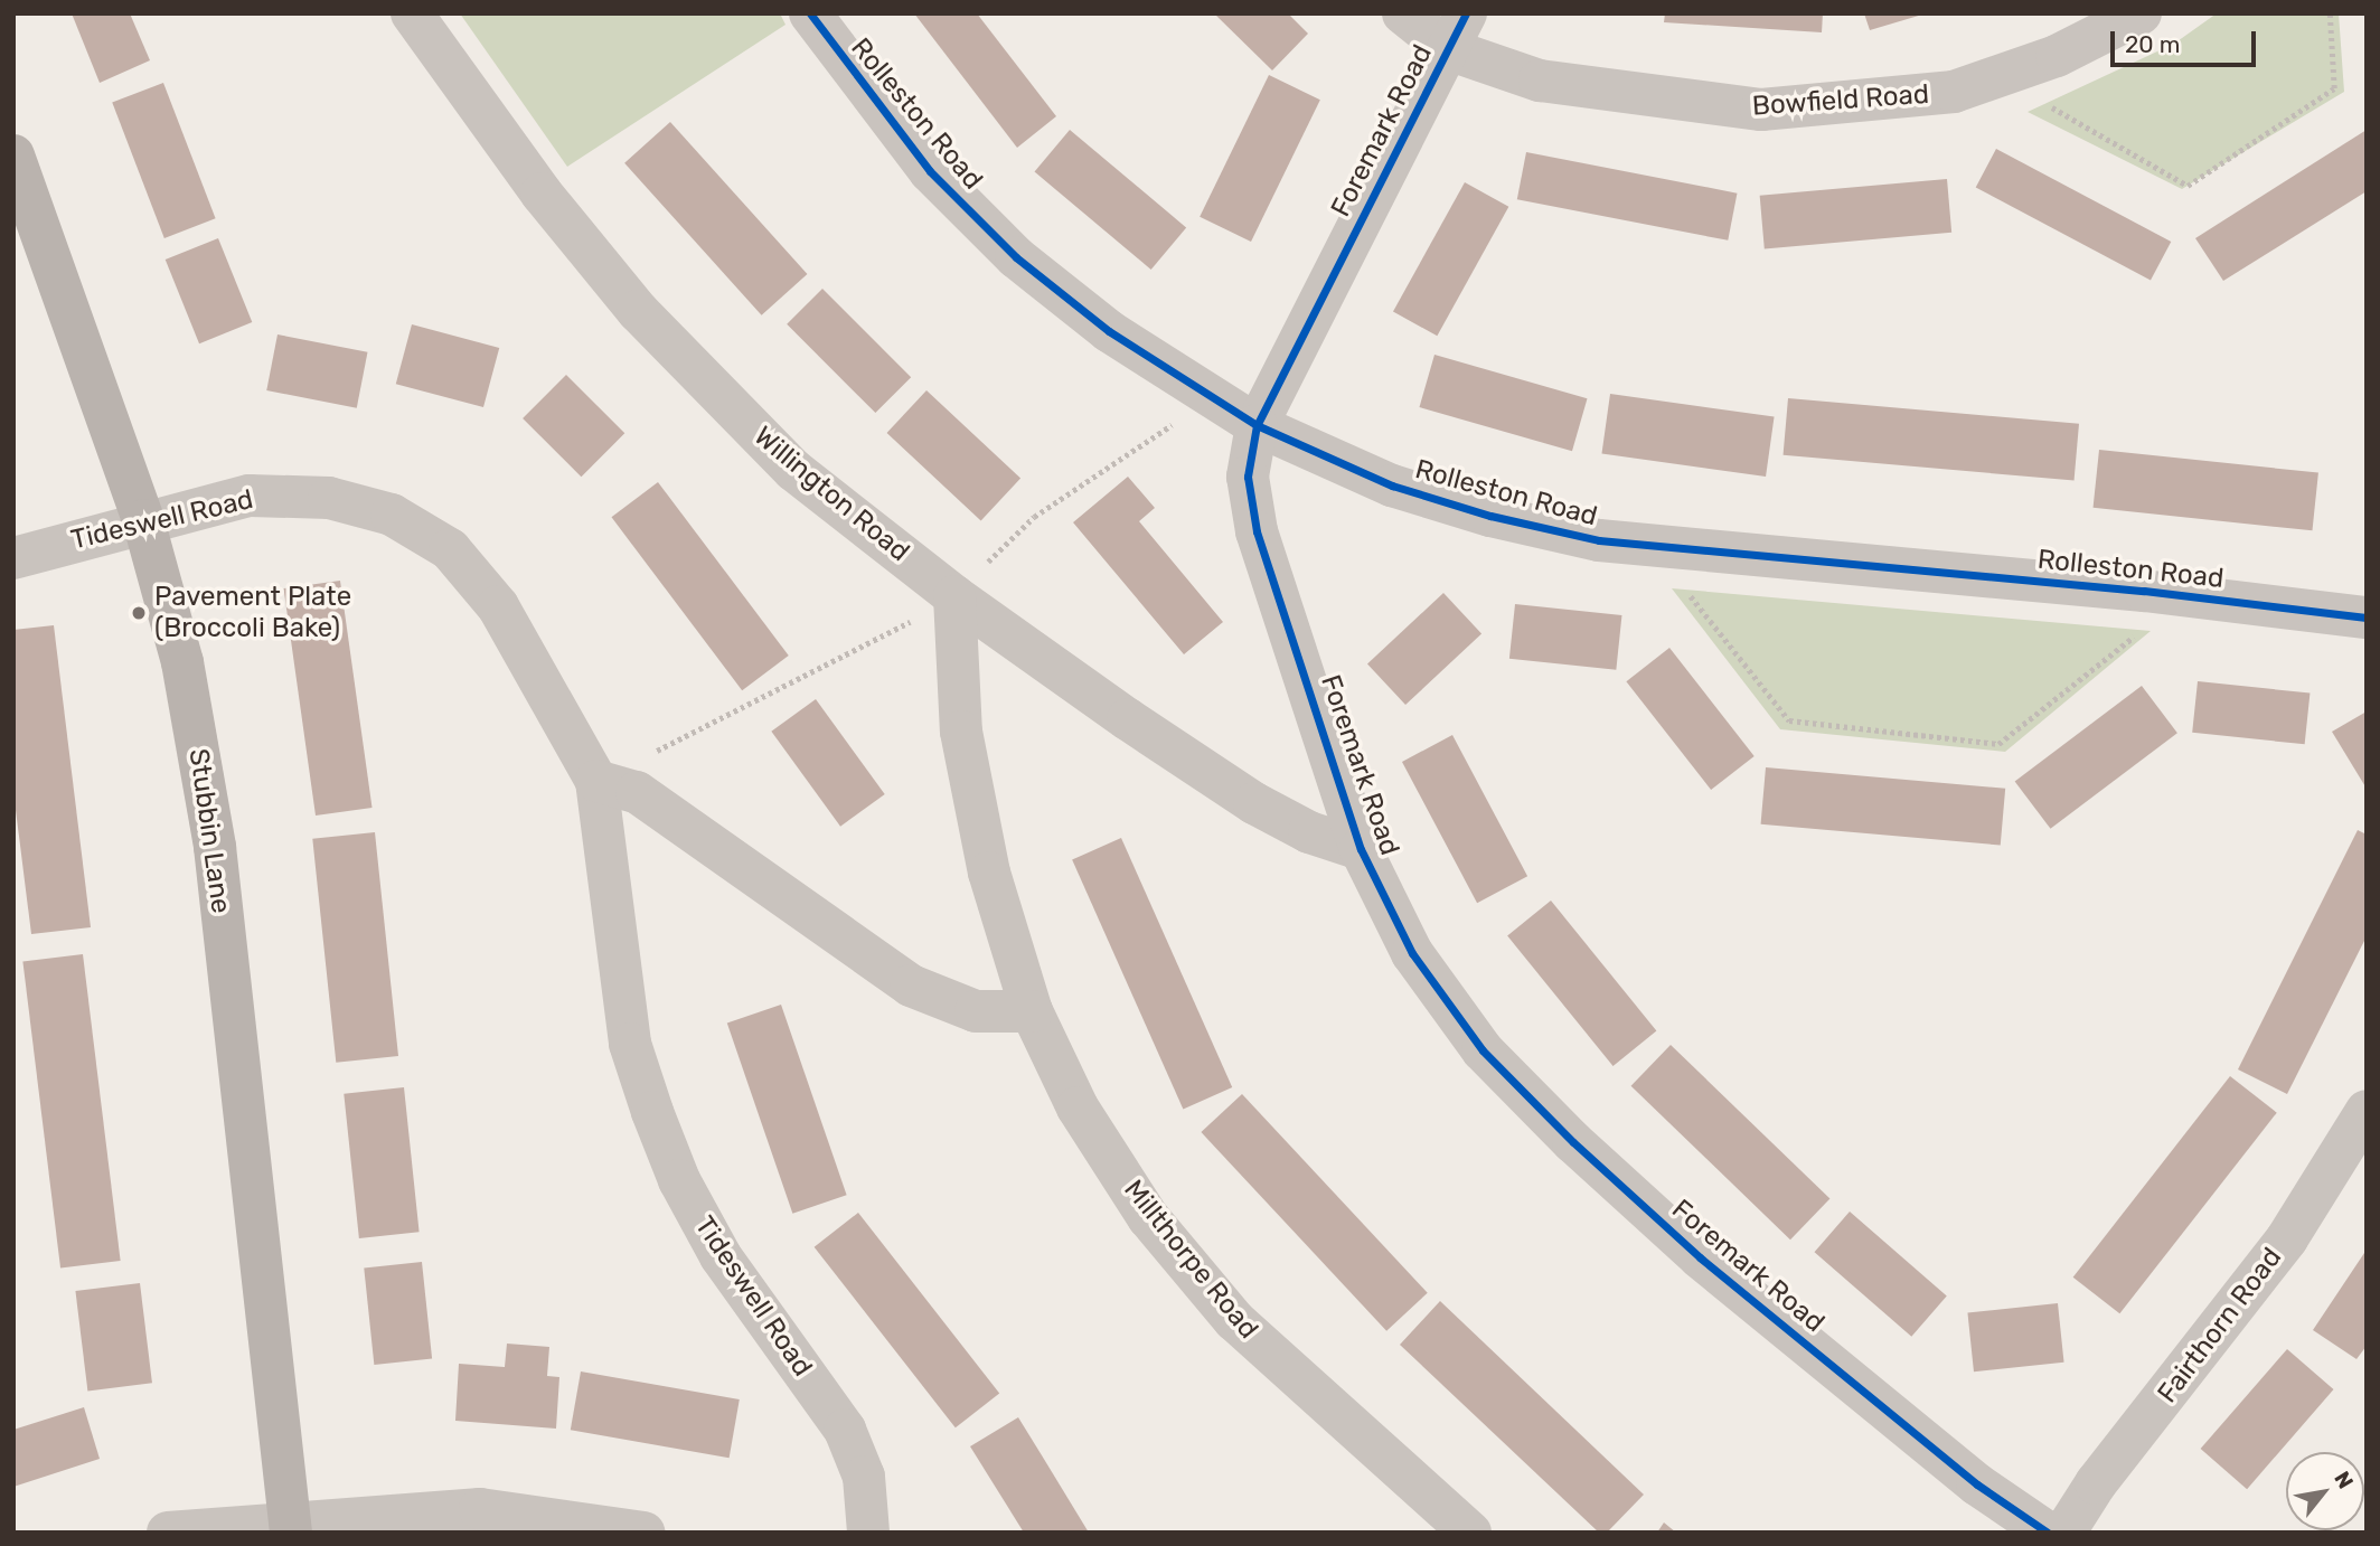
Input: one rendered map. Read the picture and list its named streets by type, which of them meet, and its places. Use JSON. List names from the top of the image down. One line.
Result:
{"streets":{"main road":["Stubbin Lane"],"street":["Bowfield Road","Rolleston Road","Foremark Road","Willington Road","Tideswell Road","Millthorpe Road","Fairthorn Road"]},"crossings":[["Bowfield Road","Foremark Road"],["Rolleston Road","Foremark Road"],["Foremark Road","Willington Road"],["Willington Road","Millthorpe Road"],["Tideswell Road","Stubbin Lane"]],"places":["Pavement Plate (Broccoli Bake)"],"scale_bar":"20 m","north":"top right"}
